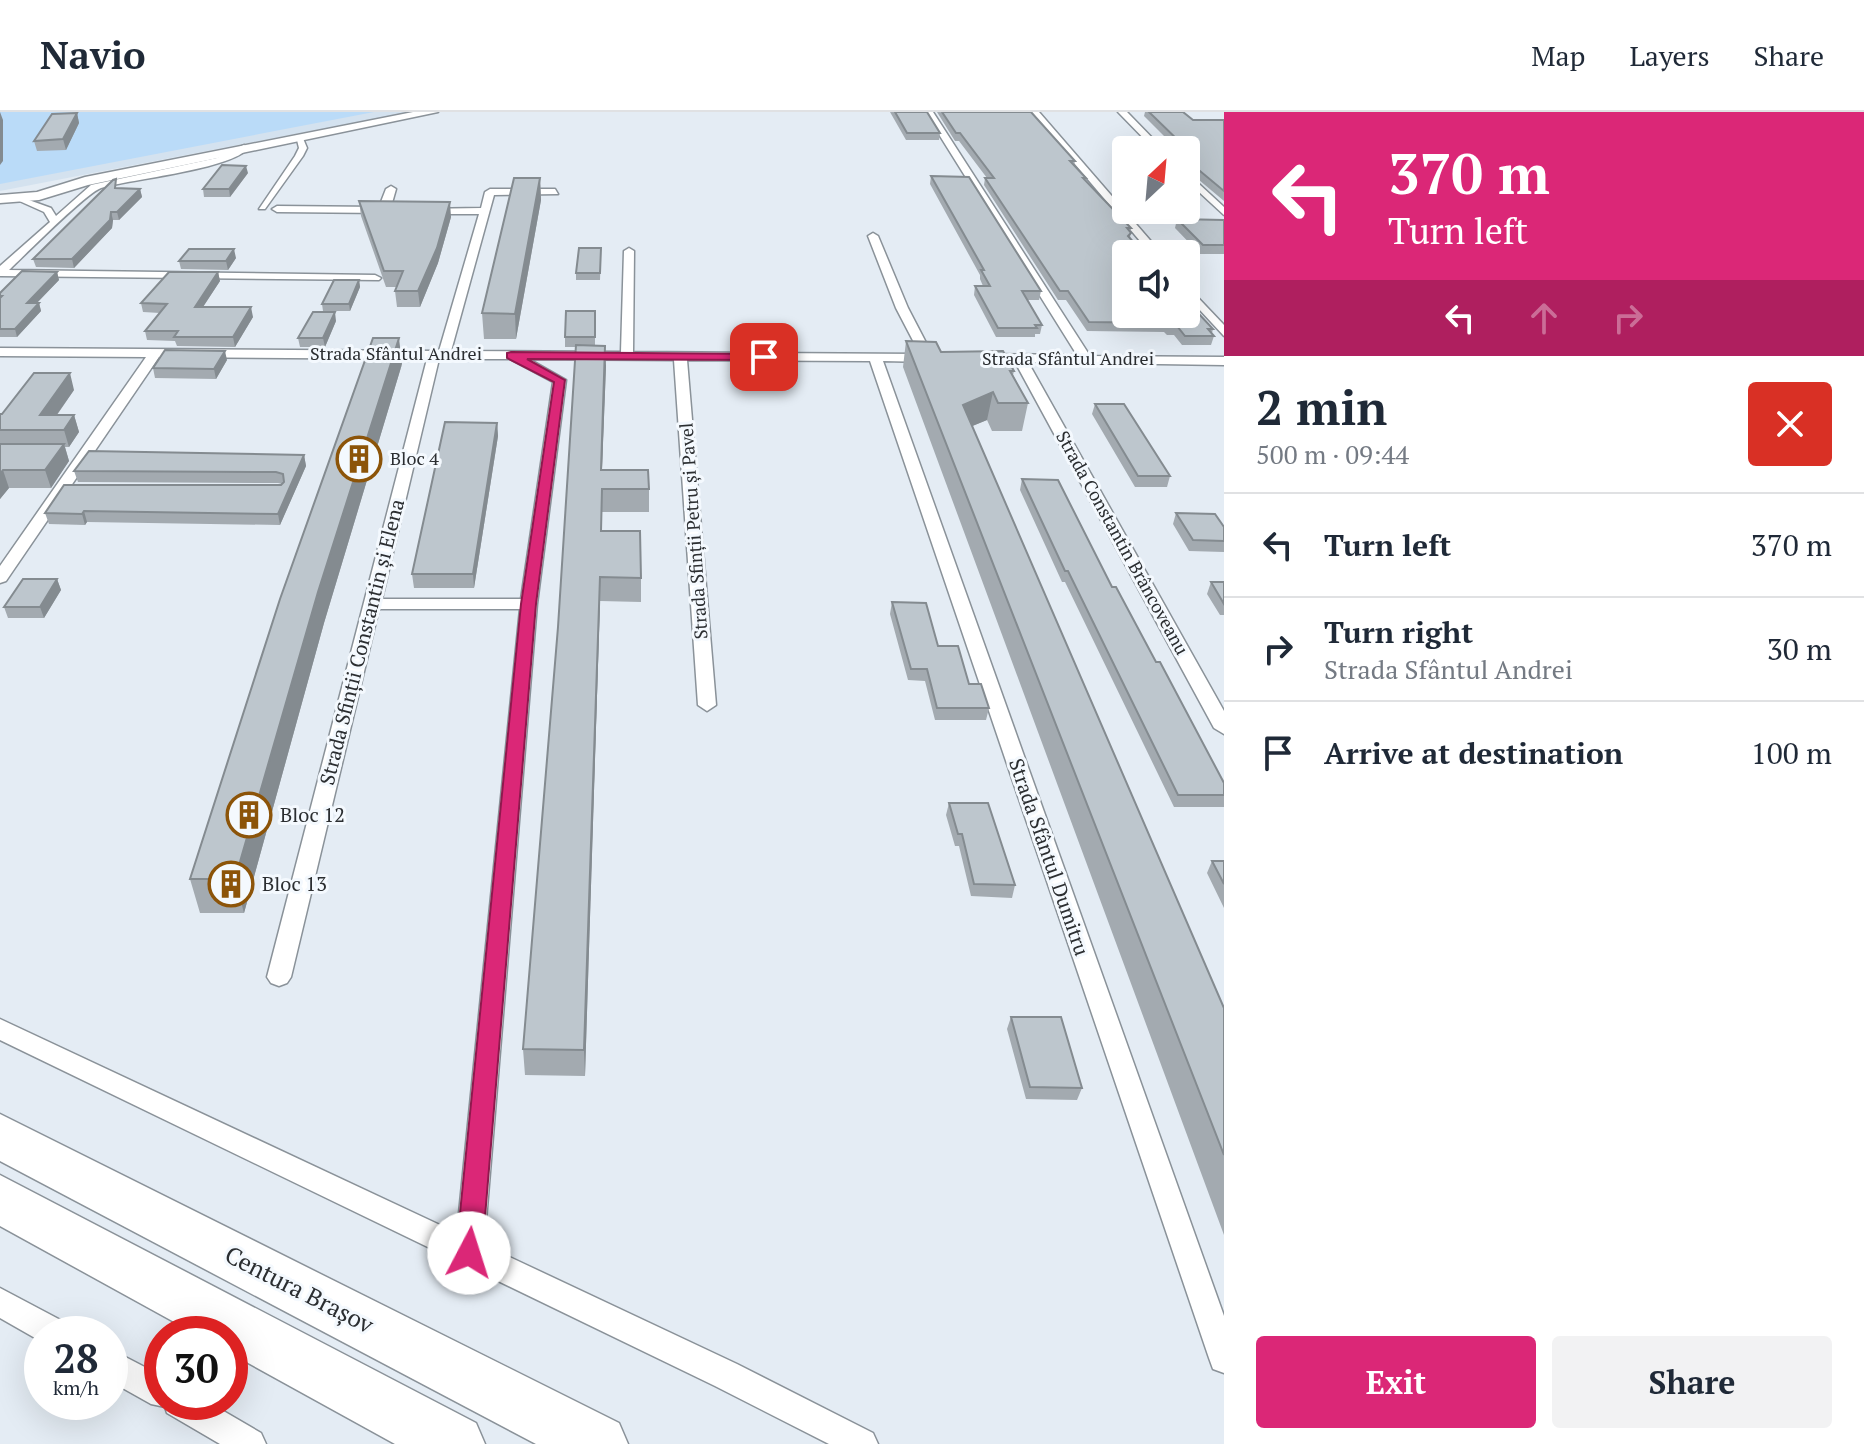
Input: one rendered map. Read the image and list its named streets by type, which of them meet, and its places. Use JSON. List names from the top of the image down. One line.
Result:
{"streets":{"highway":["Centura Brașov"],"street":["Strada Sfântul Andrei","Strada Sfinții Petru și Pavel","Strada Constantin Brâncoveanu","Strada Sfinții Constantin și Elena","Strada Sfântul Dumitru"]},"crossings":[["Strada Sfântul Andrei","Strada Sfinții Petru și Pavel"],["Strada Sfântul Andrei","Strada Constantin Brâncoveanu"],["Strada Sfântul Andrei","Strada Sfinții Constantin și Elena"],["Strada Sfântul Andrei","Strada Sfântul Dumitru"]],"places":{"building":["Bloc 4","Bloc 12","Bloc 13"]},"north":"top right","page":{"header":"Navio","nav":["Map","Layers","Share"],"turn":["370 m","Turn left"],"heading":["2 min","500 m · 09:44"],"list":[{"name":"Turn left","value":"370 m"},{"name":"Turn right","note":"Strada Sfântul Andrei","value":"30 m"},{"name":"Arrive at destination","value":"100 m"}],"speed":"28 km/h","limit":"30","buttons":["Exit","Share"]}}
